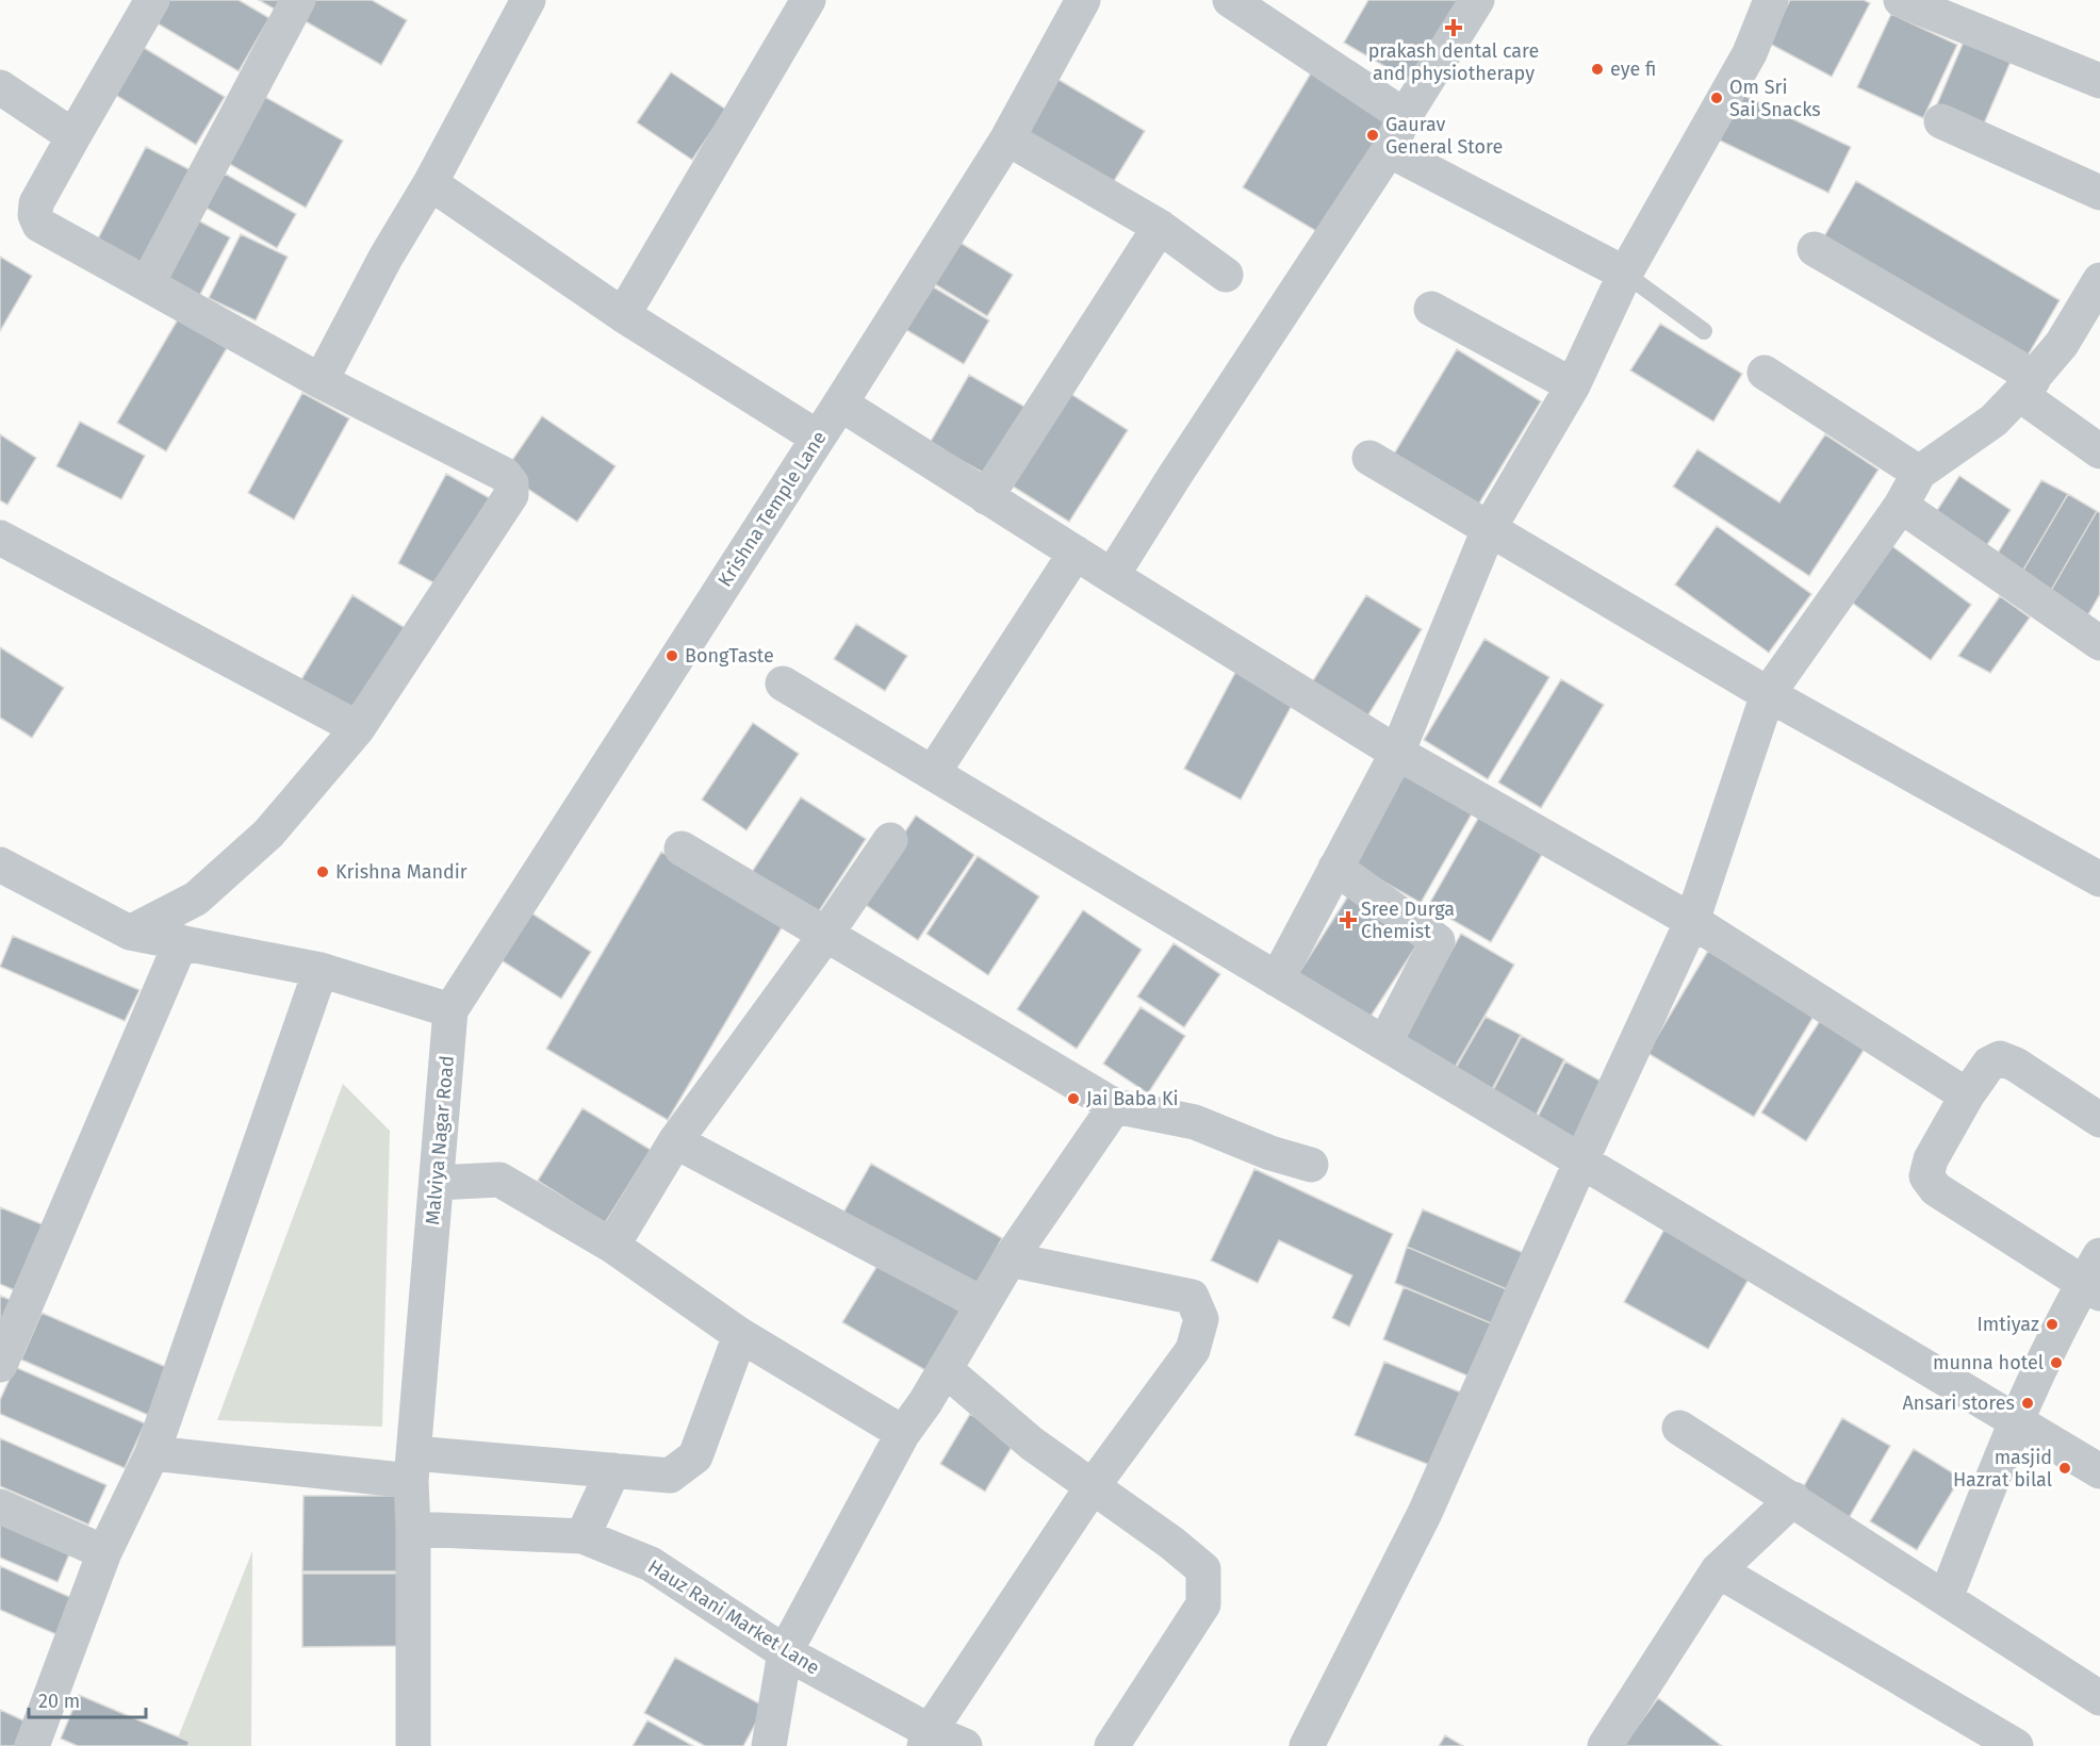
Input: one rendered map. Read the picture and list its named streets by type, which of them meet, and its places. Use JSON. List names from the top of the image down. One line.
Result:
{"streets":{"street":["Krishna Temple Lane","Malviya Nagar Road","Hauz Rani Market Lane"]},"crossings":[["Krishna Temple Lane","Malviya Nagar Road"],["Malviya Nagar Road","Hauz Rani Market Lane"]],"places":{"health":["prakash dental care and physiotherapy","Sree Durga Chemist"],"other":["eye fi","Om Sri Sai Snacks","Gaurav General Store","BongTaste","Krishna Mandir","Jai Baba Ki","Imtiyaz","munna hotel","Ansari stores","masjid Hazrat bilal"]},"scale_bar":"20 m"}
